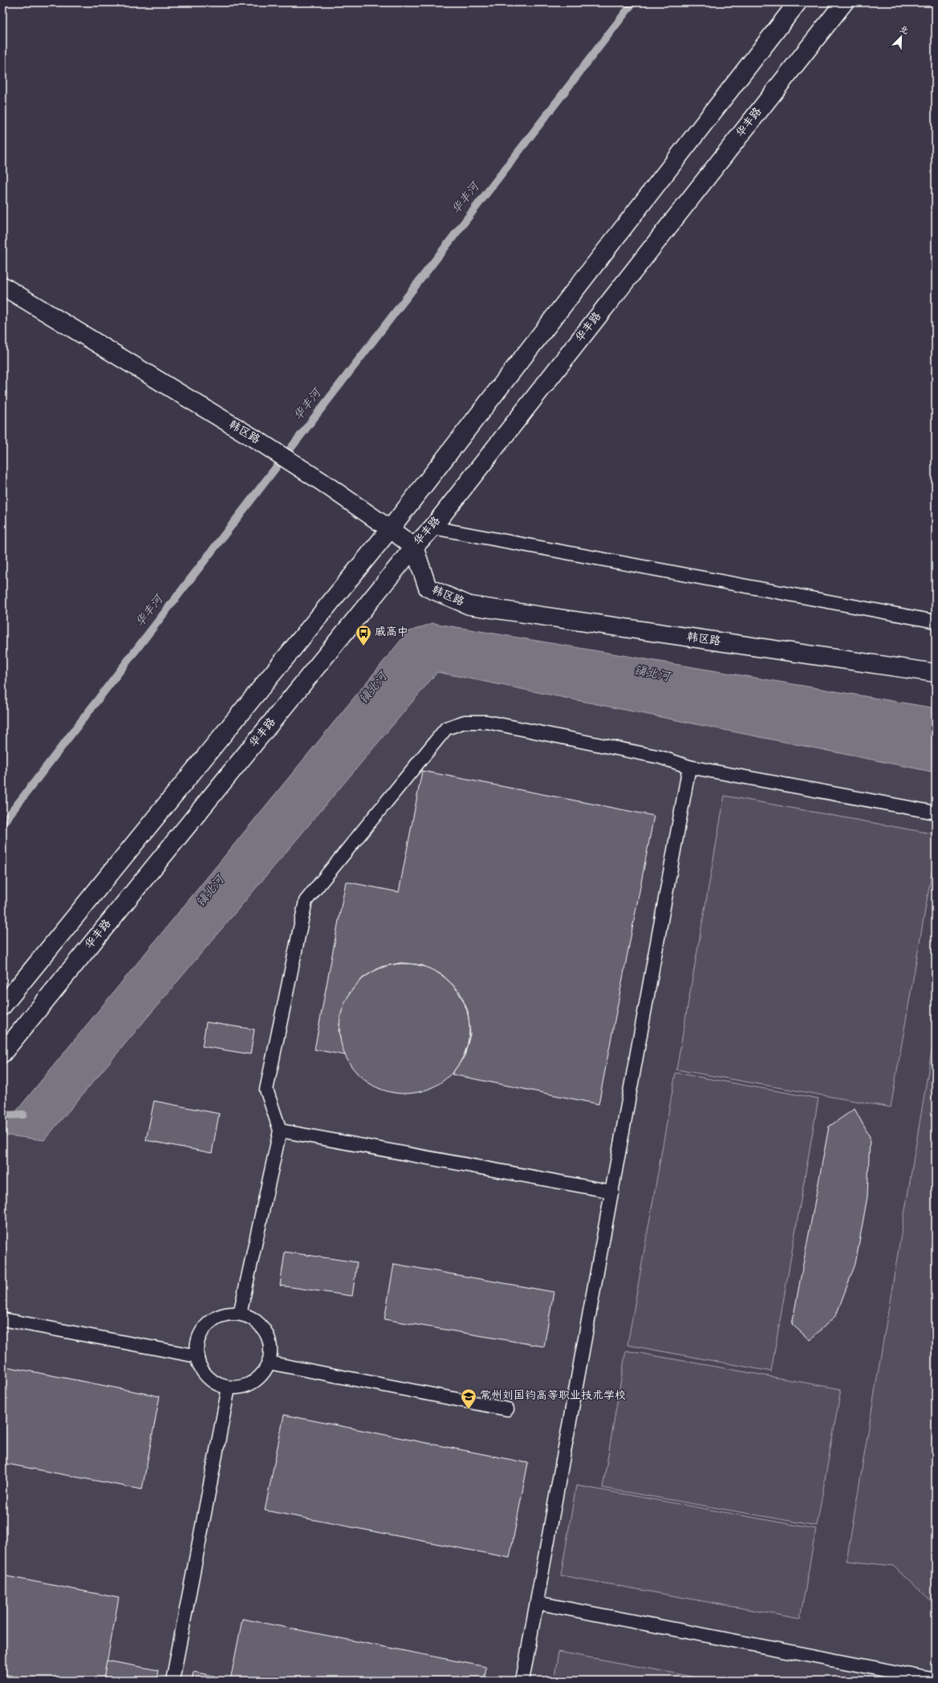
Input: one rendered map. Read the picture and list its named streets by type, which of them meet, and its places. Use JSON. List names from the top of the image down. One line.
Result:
{"streets":{"street":["华丰路","韩区路"]},"crossings":[["华丰路","韩区路"]],"water":["华丰河","镇北河"],"places":{"bus stop":["戚高中"],"school or university":["常州刘国钧高等职业技术学校"]},"north":"top right"}
